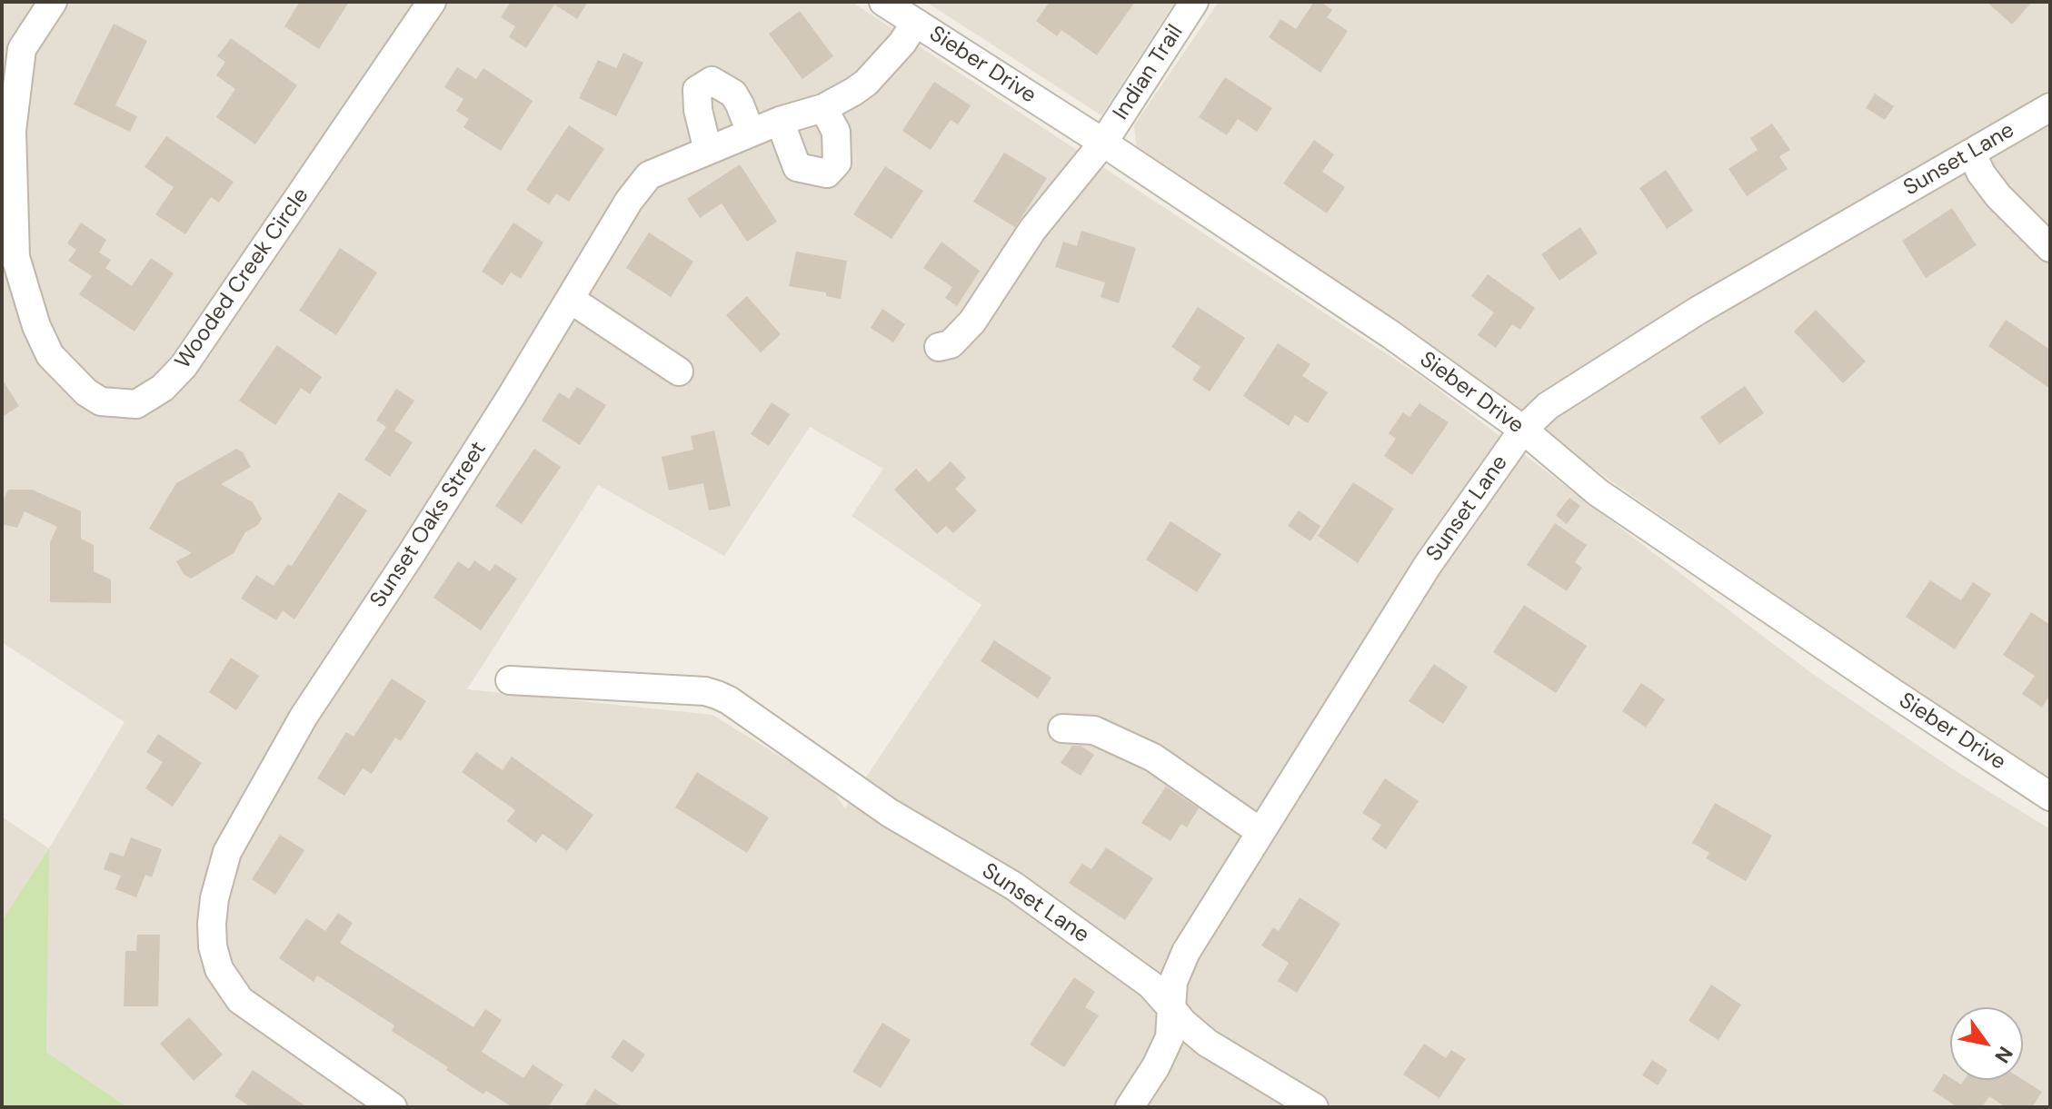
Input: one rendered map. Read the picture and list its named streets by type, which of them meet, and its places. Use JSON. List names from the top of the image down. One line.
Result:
{"streets":{"street":["Sieber Drive","Indian Trail","Sunset Lane","Wooded Creek Circle","Sunset Oaks Street"]},"crossings":[["Sieber Drive","Indian Trail"],["Sieber Drive","Sunset Lane"],["Sieber Drive","Sunset Oaks Street"]],"north":"bottom right"}
